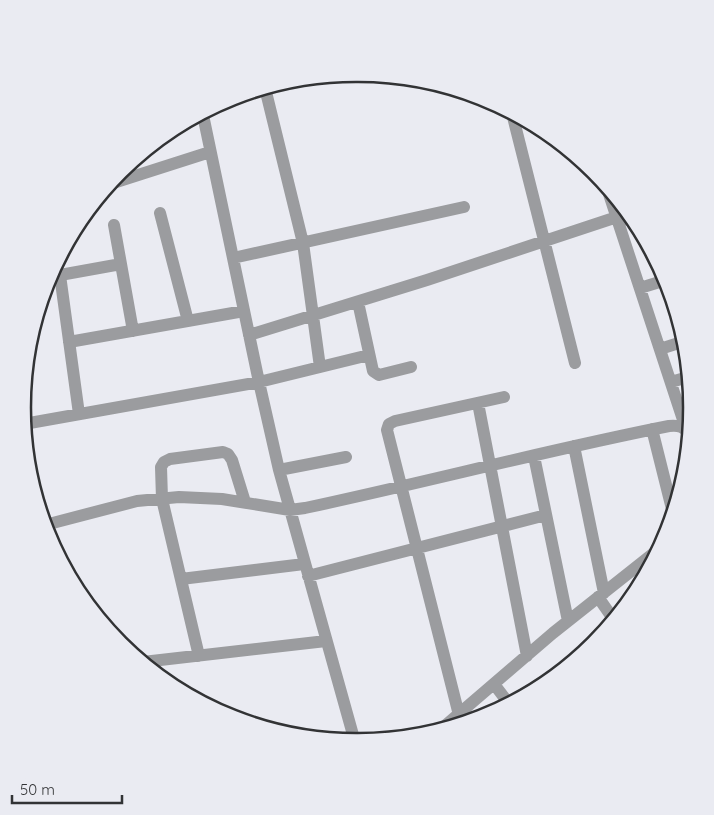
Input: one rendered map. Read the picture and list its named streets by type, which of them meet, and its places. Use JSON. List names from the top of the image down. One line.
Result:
{"scale_bar":"50 m"}
